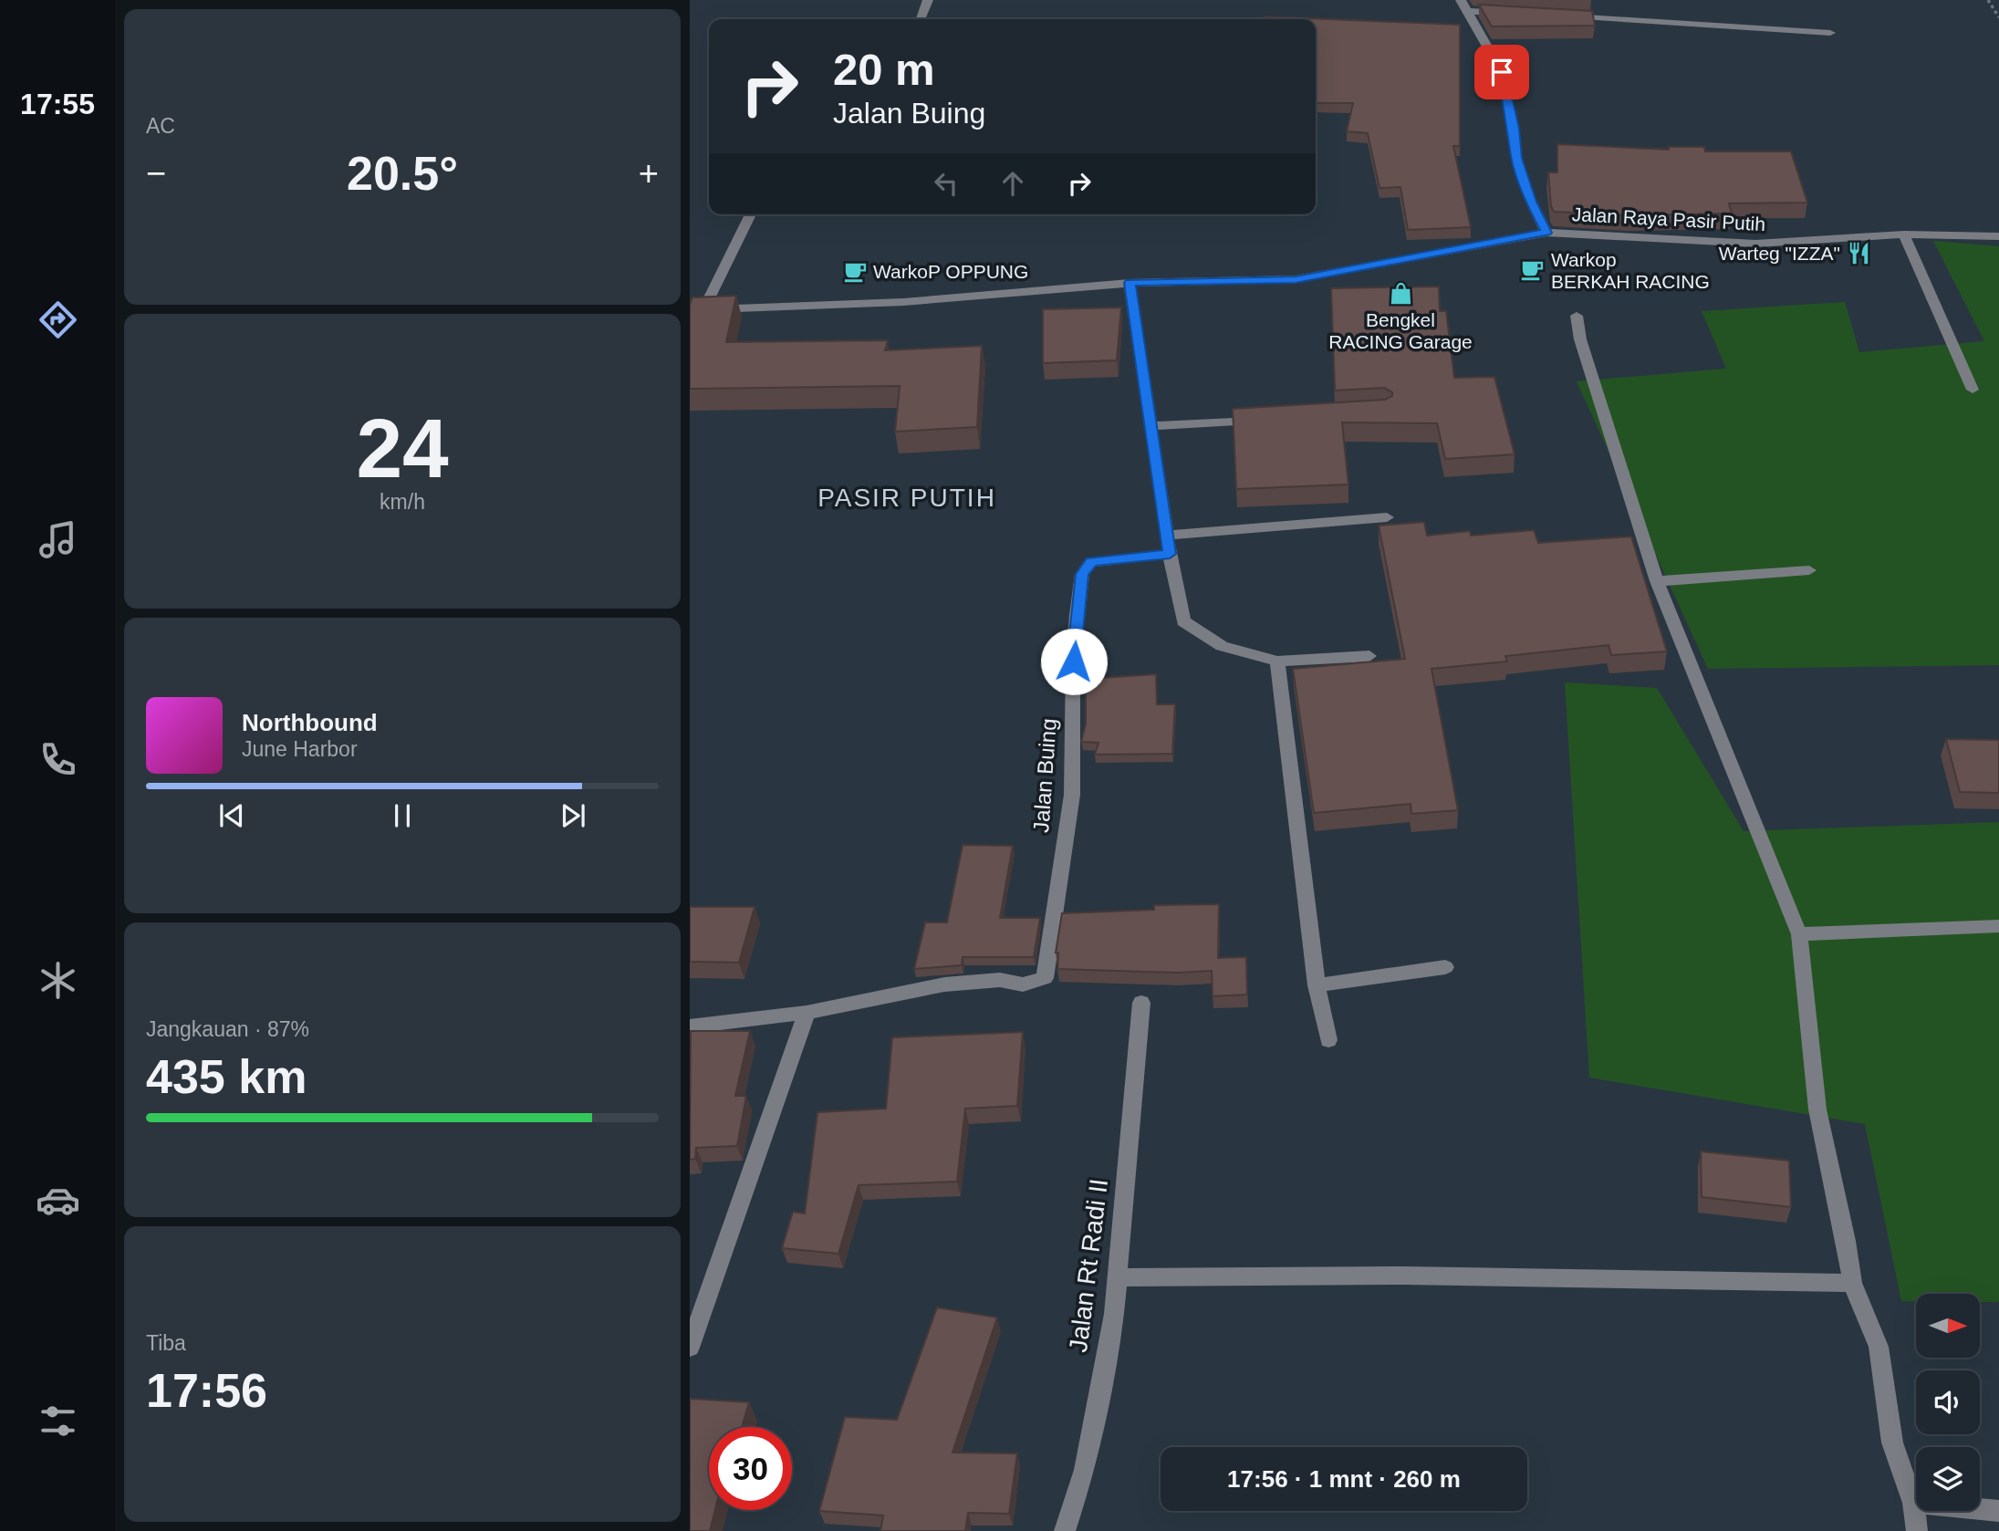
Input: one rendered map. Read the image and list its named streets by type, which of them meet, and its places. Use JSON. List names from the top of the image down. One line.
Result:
{"streets":{"street":["Jalan Raya Pasir Putih","Jalan Buing","Jalan Rt Radi II"]},"districts":["PASIR PUTIH"],"places":{"restaurant":["Warteg \"IZZA\""],"cafe":["Warkop BERKAH RACING","WarkoP OPPUNG"],"shop":["Bengkel RACING Garage"]},"north":"right","page":{"tabs":"17:55","tile":["AC",["24","km/h"],["Jangkauan · 87%","435 km"],["Tiba","17:56"]],"turn":["20 m","Jalan Buing"],"heat":["−","20.5°","+"],"song":["Northbound","June Harbor"],"limit":"30","trip":"17:56 · 1 mnt · 260 m"}}
